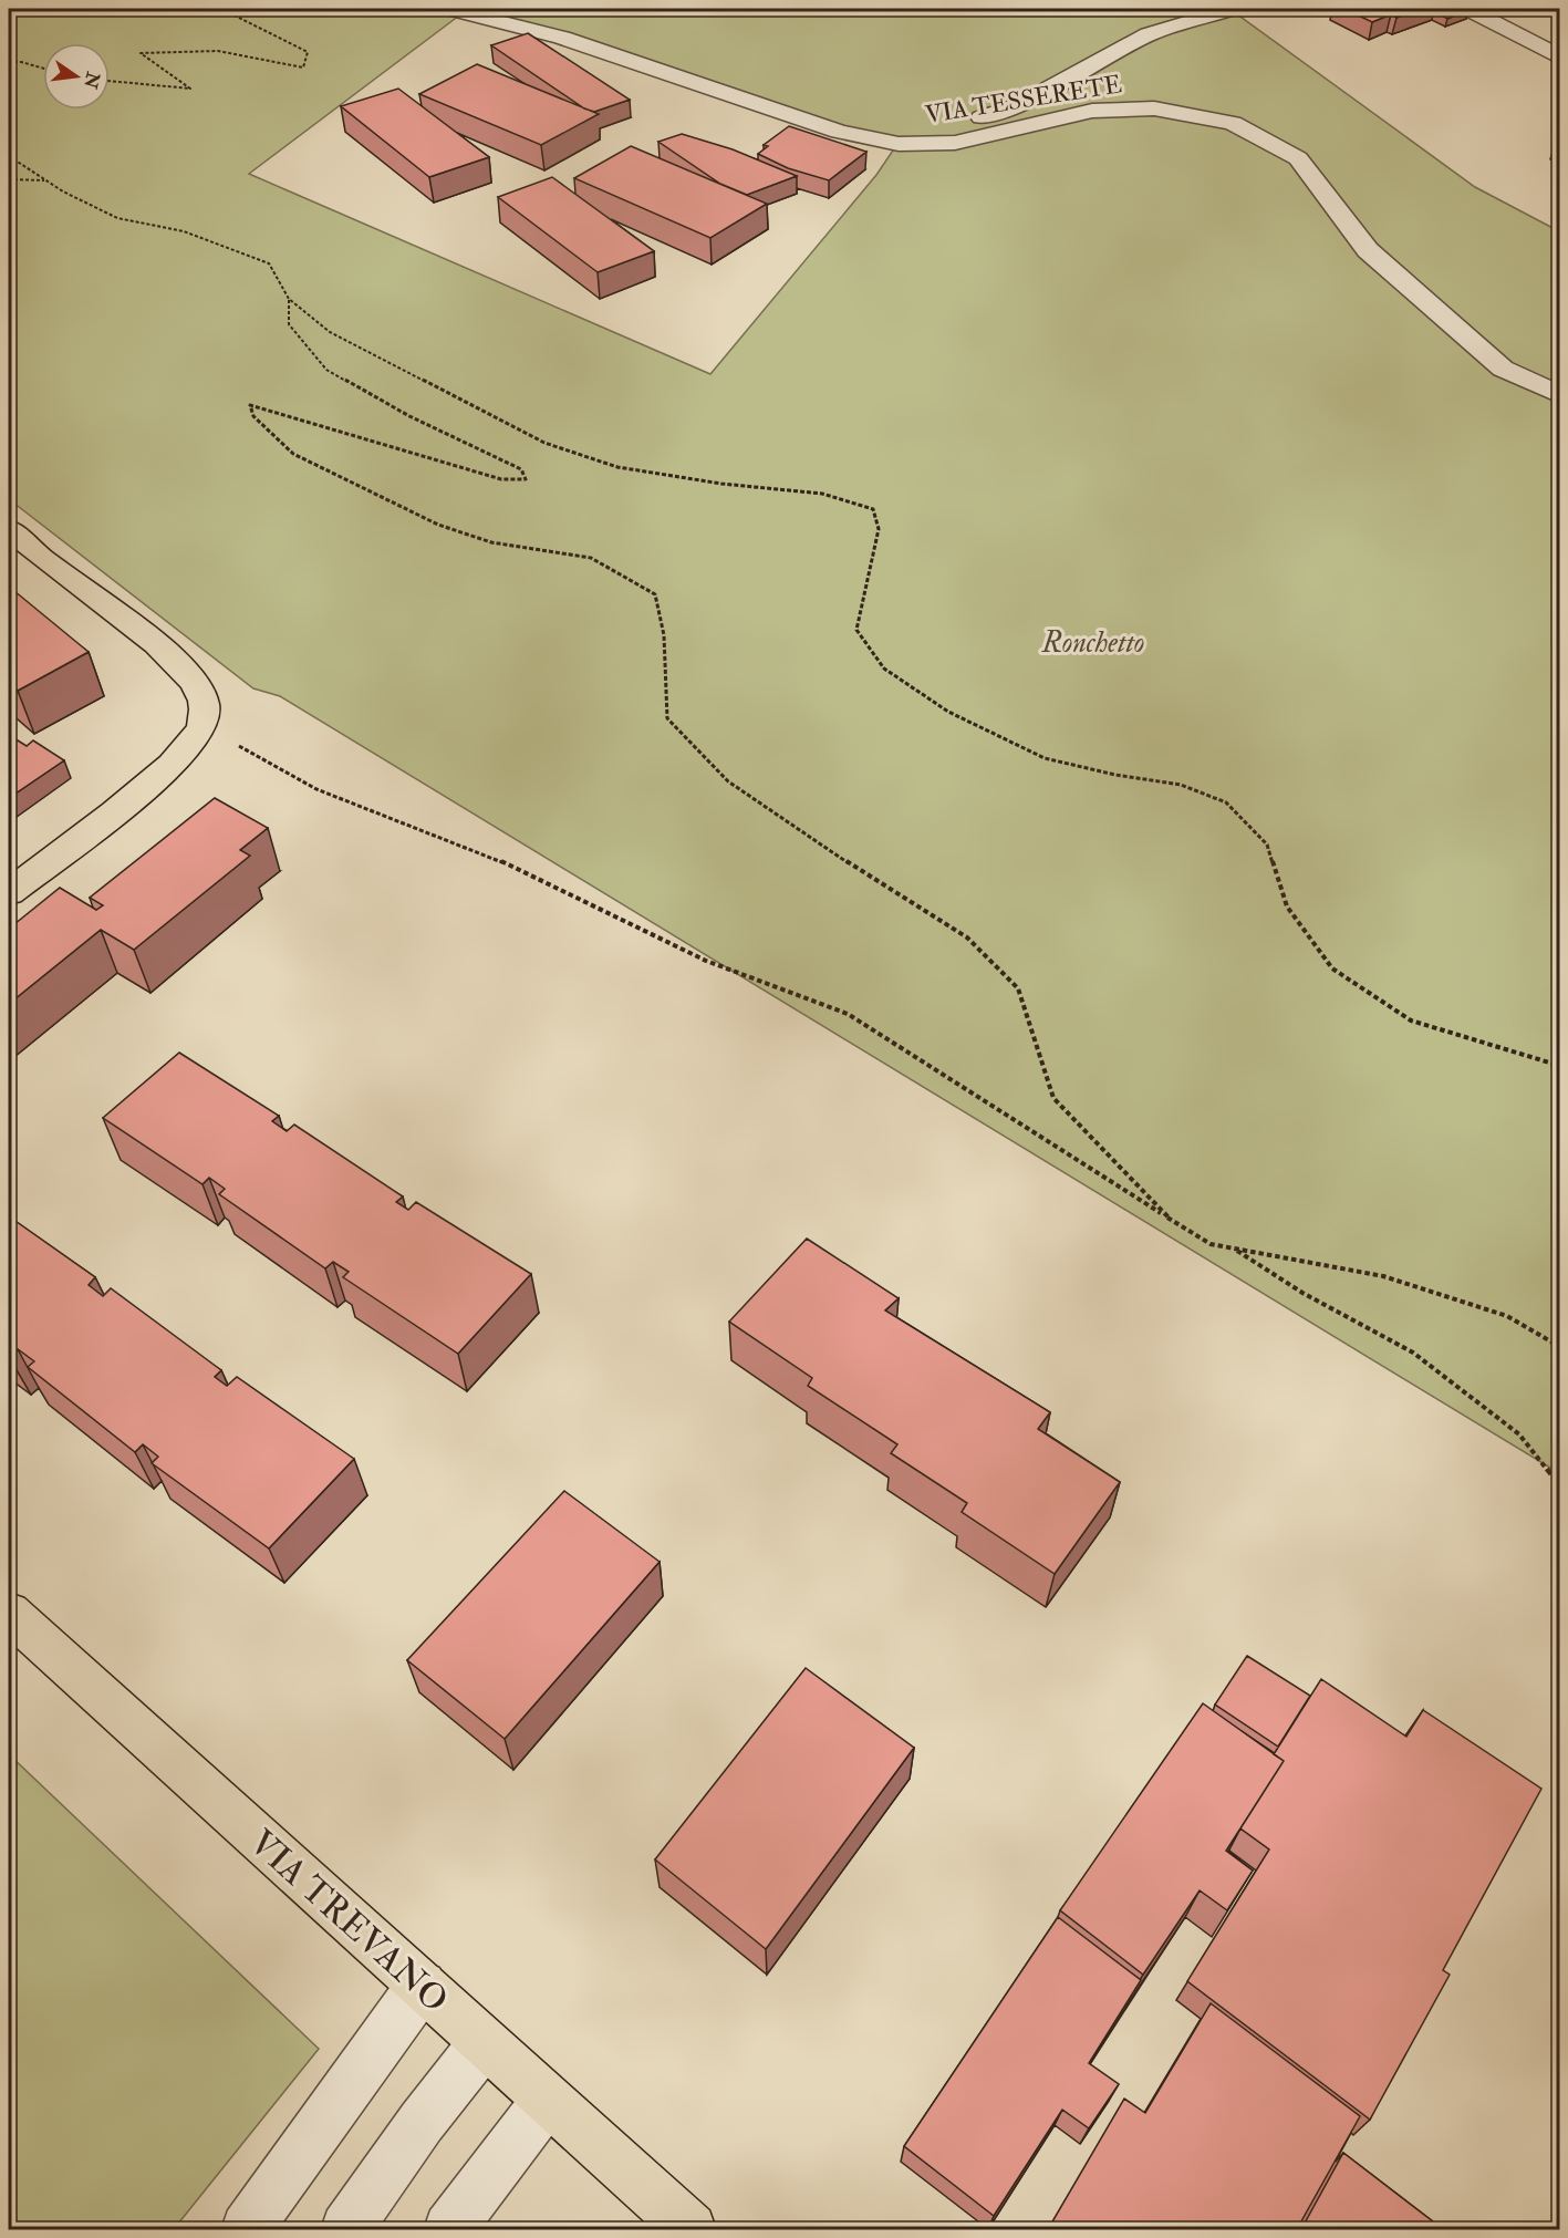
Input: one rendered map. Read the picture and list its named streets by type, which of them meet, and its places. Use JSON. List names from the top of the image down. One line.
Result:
{"streets":{"main road":["VIA TREVANO"],"street":["VIA TESSERETE"]},"parks":["Ronchetto"],"north":"right"}
